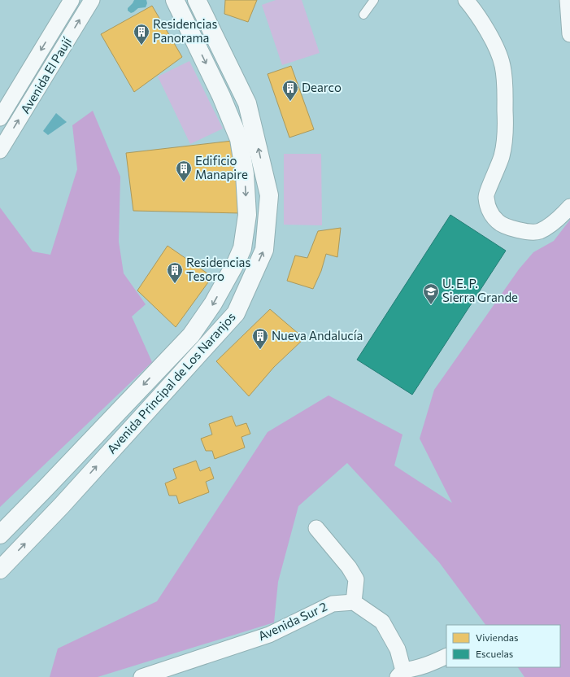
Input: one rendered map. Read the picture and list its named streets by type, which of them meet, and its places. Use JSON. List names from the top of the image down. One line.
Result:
{"streets":{"main road":["Avenida Principal de Los Naranjos"],"street":["Avenida El Paují","Avenida Sur 2"]},"places":{"building":["Residencias Panorama","Dearco","Edificio Manapire","Residencias Tesoro","Nueva Andalucía"],"school or university":["U. E. P. Sierra Grande"]},"legend":["Viviendas","Escuelas"]}
